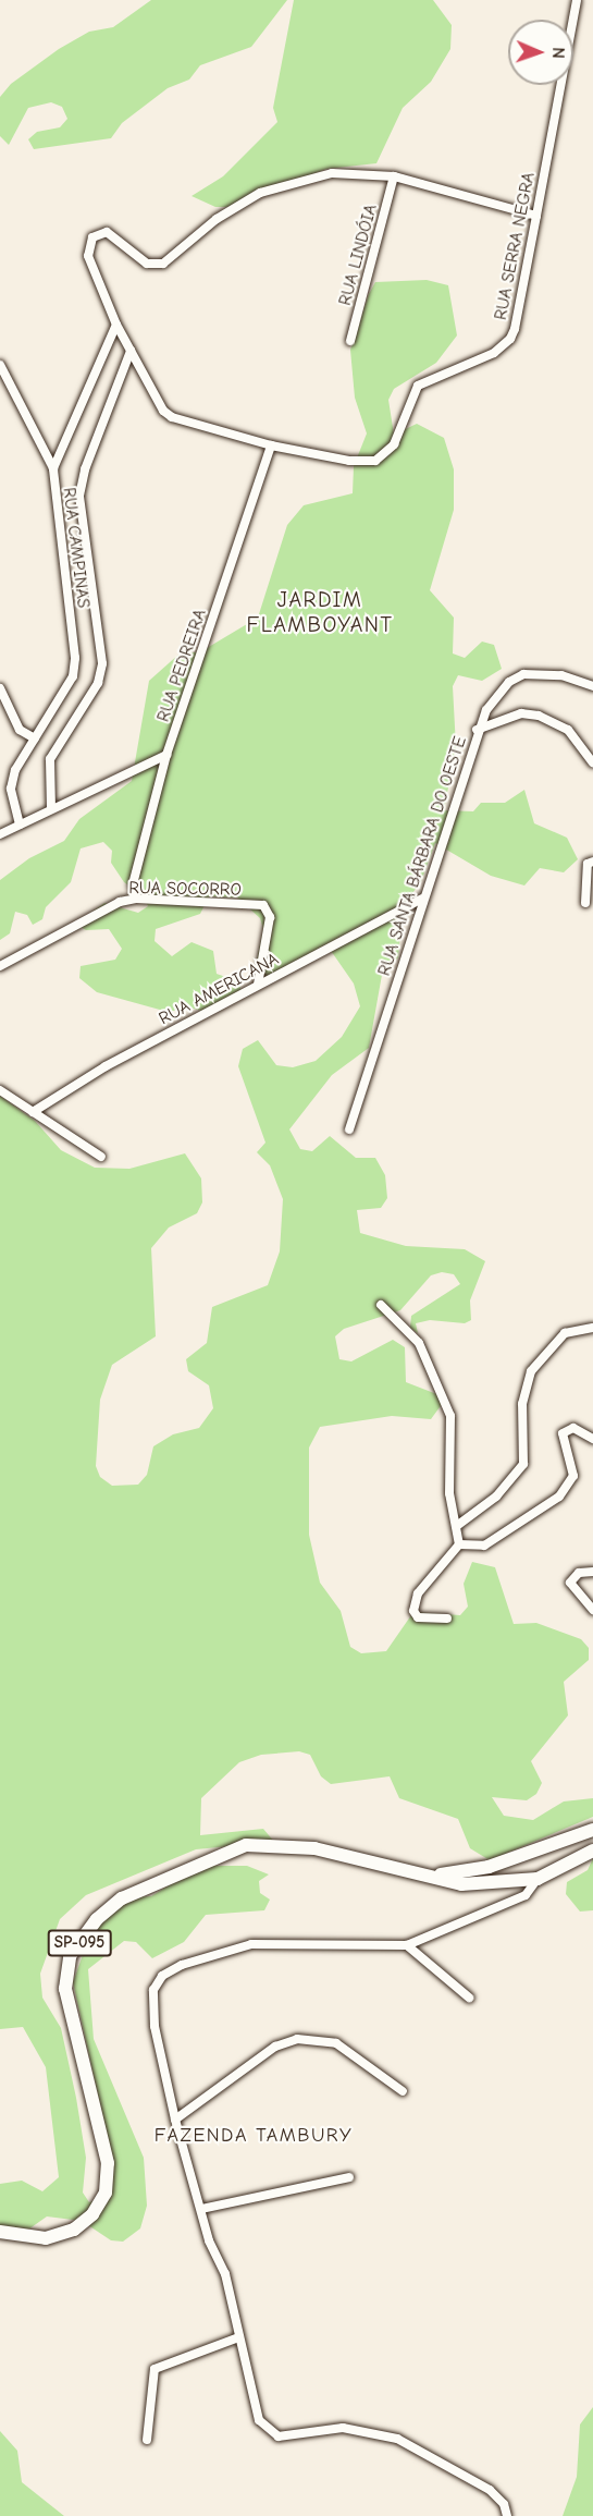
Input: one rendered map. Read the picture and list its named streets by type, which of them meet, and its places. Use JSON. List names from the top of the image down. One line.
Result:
{"streets":{"main road":["SP-095"],"street":["RUA SERRA NEGRA","RUA LINDÓIA","RUA CAMPINAS","RUA PEDREIRA","RUA SANTA BÁRBARA DO OESTE","RUA SOCORRO","RUA AMERICANA"]},"crossings":[["RUA SERRA NEGRA","RUA CAMPINAS"],["RUA SERRA NEGRA","RUA PEDREIRA"],["RUA PEDREIRA","RUA SOCORRO"],["RUA SANTA BÁRBARA DO OESTE","RUA AMERICANA"],["RUA SOCORRO","RUA AMERICANA"]],"districts":["JARDIM FLAMBOYANT","FAZENDA TAMBURY"],"north":"right"}
